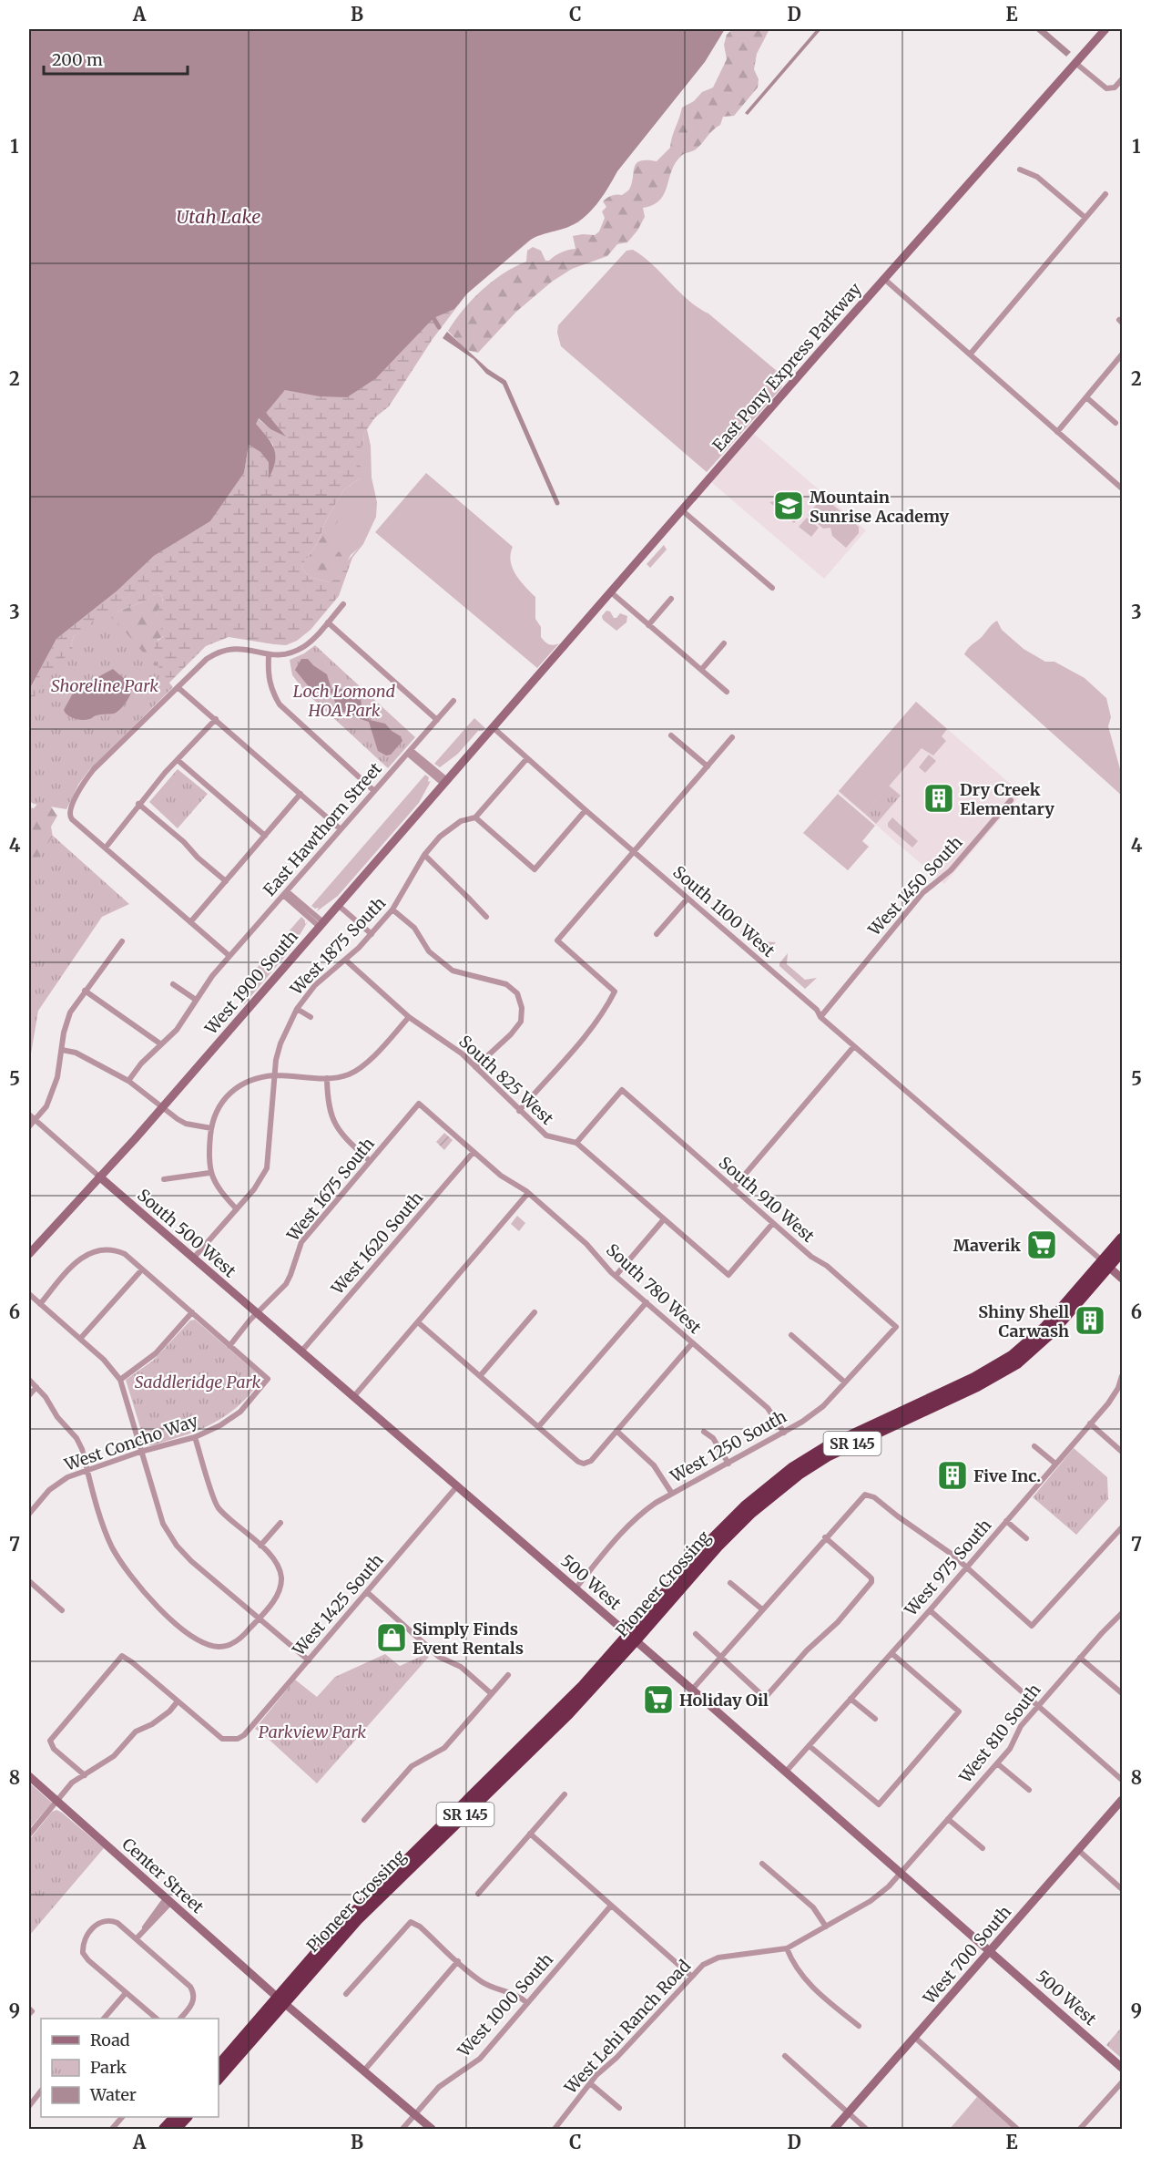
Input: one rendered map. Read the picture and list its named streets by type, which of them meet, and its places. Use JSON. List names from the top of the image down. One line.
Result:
{"streets":{"highway":["SR 145","Pioneer Crossing"],"street":["East Pony Express Parkway","East Hawthorn Street","West 1450 South","South 1100 West","West 1875 South","West 1900 South","South 825 West","West 1675 South","South 910 West","South 500 West","West 1620 South","South 780 West","West Concho Way","West 1250 South","West 975 South","500 West","West 1425 South","West 810 South","Center Street","West 700 South","West 1000 South","West Lehi Ranch Road"]},"crossings":[["East Pony Express Parkway","South 1100 West"],["East Pony Express Parkway","West 1900 South"],["West 1450 South","South 1100 West"],["South 1100 West","West 1875 South"],["South 1100 West","West 1900 South"],["South 1100 West","SR 145"],["South 1100 West","Pioneer Crossing"],["West 1875 South","South 825 West"],["West 1875 South","South 500 West"],["West 1900 South","South 500 West"],["South 825 West","South 910 West"],["West 1675 South","South 500 West"],["West 1675 South","South 780 West"],["West 1675 South","West Concho Way"],["South 910 West","West 1250 South"],["South 500 West","West 1620 South"],["South 500 West","500 West"],["West 1620 South","South 780 West"],["South 780 West","West 1250 South"],["SR 145","Pioneer Crossing"],["SR 145","Center Street"],["West 1250 South","500 West"],["West 975 South","500 West"],["500 West","Pioneer Crossing"],["500 West","West 1425 South"],["500 West","West 810 South"],["500 West","West 700 South"],["500 West","West Lehi Ranch Road"],["Pioneer Crossing","Center Street"],["West 810 South","West Lehi Ranch Road"],["Center Street","West 1000 South"]],"water":["Utah Lake"],"parks":["Shoreline Park","Loch Lomond HOA Park","Saddleridge Park","Parkview Park"],"places":{"school or university":["Mountain Sunrise Academy"],"building":["Dry Creek Elementary","Shiny Shell Carwash","Five Inc."],"supermarket":["Maverik","Holiday Oil"],"shop":["Simply Finds Event Rentals"]},"legend":["Road","Park","Water"],"scale_bar":"200 m","grid":{"columns":["A","B","C","D","E"],"rows":["1","2","3","4","5","6","7","8","9"]}}
